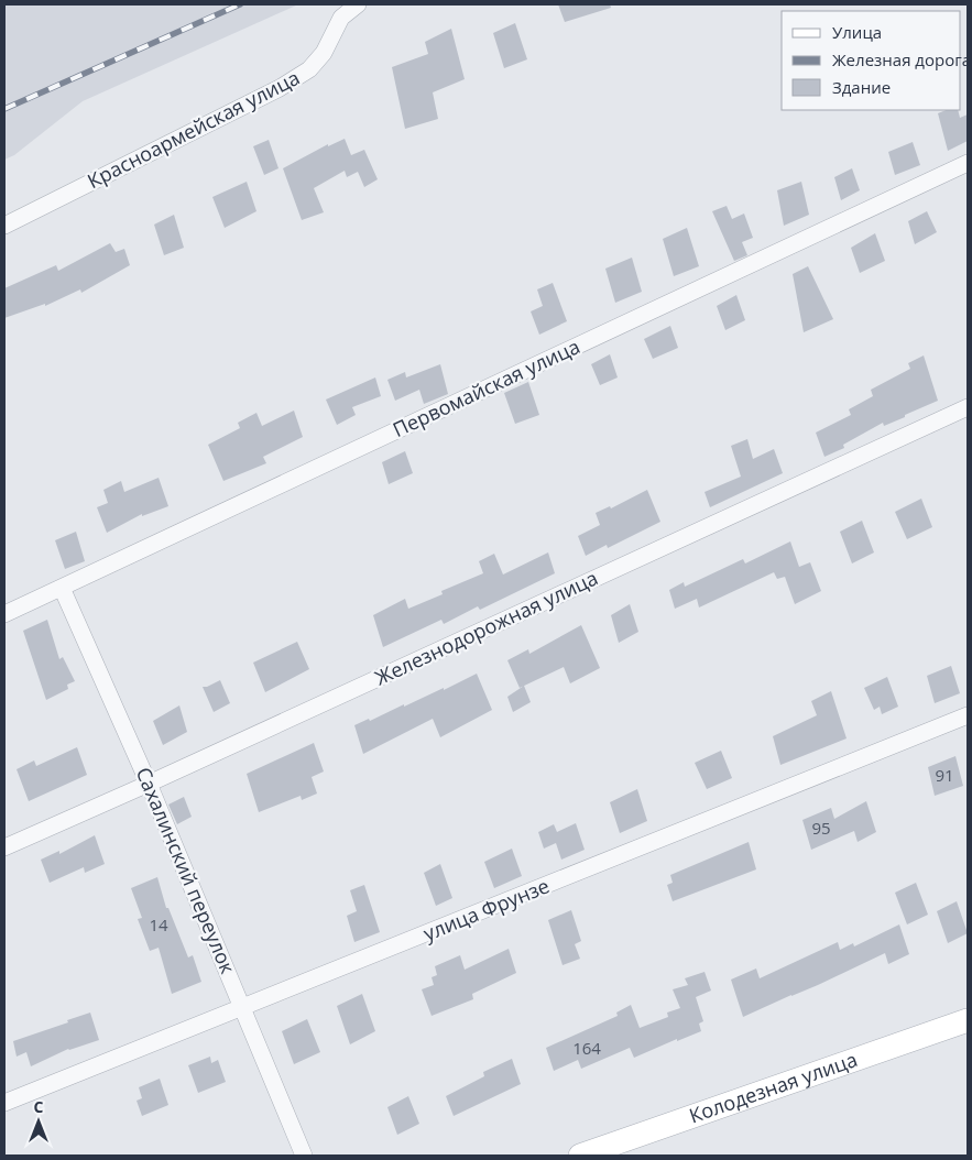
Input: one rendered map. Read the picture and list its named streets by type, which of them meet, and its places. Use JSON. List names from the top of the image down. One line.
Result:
{"streets":{"main road":["Колодезная улица"],"street":["Красноармейская улица","Первомайская улица","Железнодорожная улица","Сахалинский переулок","улица Фрунзе"]},"crossings":[["Первомайская улица","Сахалинский переулок"],["Железнодорожная улица","Сахалинский переулок"],["Сахалинский переулок","улица Фрунзе"]],"house_numbers":["91","95","14","164"],"legend":["Улица","Железная дорога","Здание"],"north":"top"}
